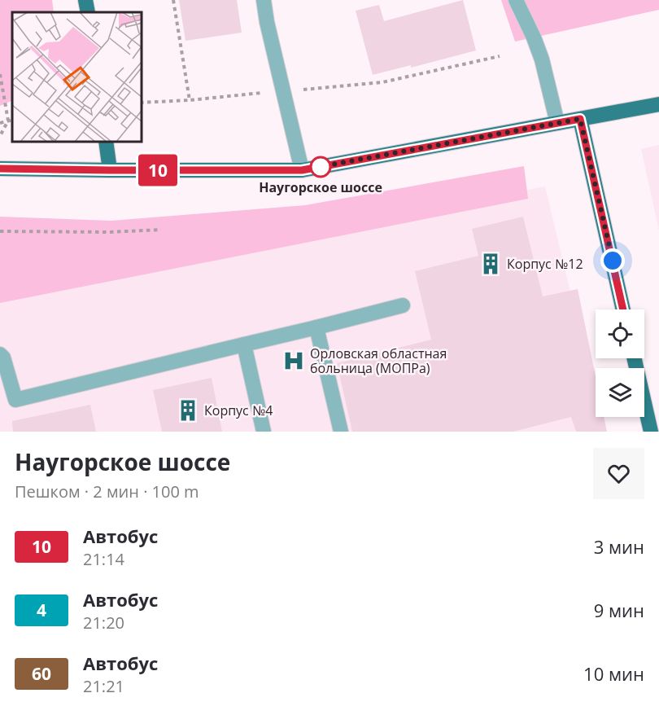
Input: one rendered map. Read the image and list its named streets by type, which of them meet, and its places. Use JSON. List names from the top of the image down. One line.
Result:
{"places":{"other":["Наугорское шоссе"],"building":["Корпус №12","Корпус №4"],"hospital":["Орловская областная больница (МОПРа)"]},"lines":["bus line 10"],"page":{"on_map":"10","heading":["Наугорское шоссе","Пешком · 2 мин · 100 m"],"list":[{"mark":"10","name":"Автобус","note":"21:14","value":"3 мин"},{"mark":"4","name":"Автобус","note":"21:20","value":"9 мин"},{"mark":"60","name":"Автобус","note":"21:21","value":"10 мин"}]}}
